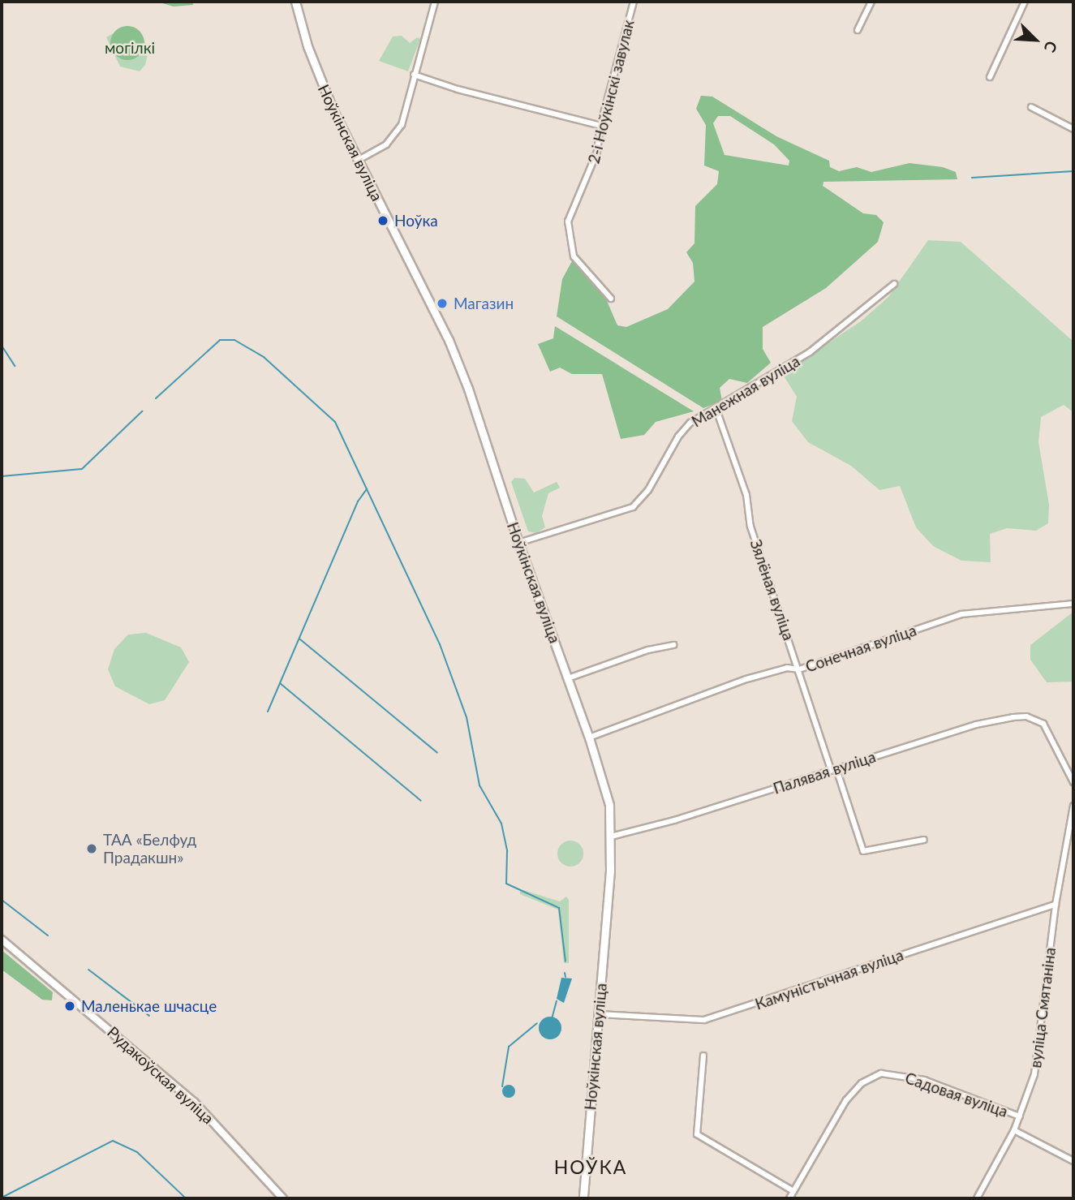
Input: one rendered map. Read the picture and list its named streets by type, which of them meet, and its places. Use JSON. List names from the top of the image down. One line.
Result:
{"streets":{"main road":["Ноўкінская вуліца"],"street":["2-і Ноўкінскі завулак","Манежная вуліца","Зялёная вуліца","Сонечная вуліца","Палявая вуліца","Камуністычная вуліца","вуліца Смятаніна","Рудакоўская вуліца","Садовая вуліца"]},"crossings":[["Ноўкінская вуліца","Манежная вуліца"],["Ноўкінская вуліца","Сонечная вуліца"],["Ноўкінская вуліца","Палявая вуліца"],["Ноўкінская вуліца","Камуністычная вуліца"],["Манежная вуліца","Зялёная вуліца"],["Зялёная вуліца","Сонечная вуліца"],["Зялёная вуліца","Палявая вуліца"],["Камуністычная вуліца","вуліца Смятаніна"],["вуліца Смятаніна","Садовая вуліца"]],"districts":["НОЎКА"],"parks":["могілкі"],"places":["Ноўка","Магазин","ТАА «Белфуд Прадакшн»","Маленькае шчасце"],"north":"bottom right"}
